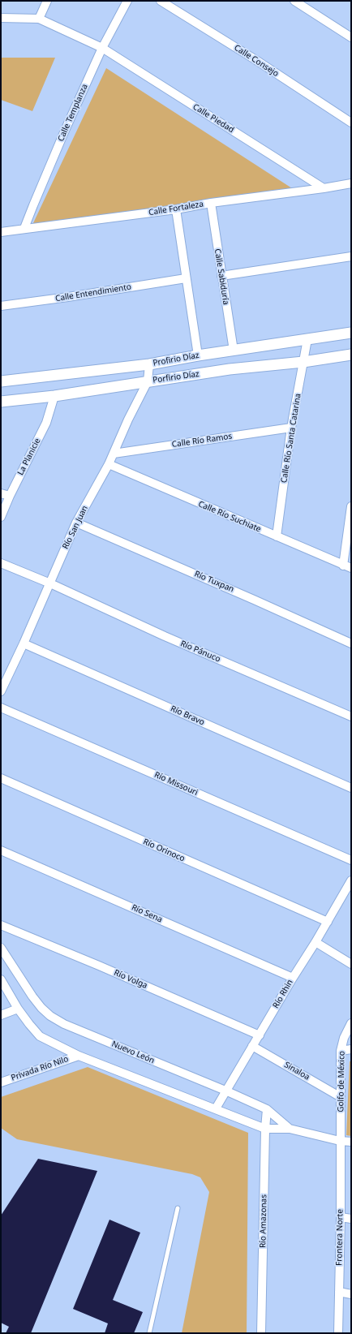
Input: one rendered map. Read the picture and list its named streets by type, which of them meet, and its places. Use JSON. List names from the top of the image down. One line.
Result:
{"streets":{"street":["Calle Consejo","Calle Templanza","Calle Piedad","Calle Fortaleza","Calle Sabiduría","Calle Entendimiento","Profirio Díaz","Porfirio Díaz","Calle Río Santa Catarina","Calle Río Ramos","La Planicie","Calle Río Suchiate","Río San Juan","Río Tuxpan","Río Pánuco","Río Bravo","Río Missouri","Río Orinoco","Río Sena","Río Volga","Río Rhin","Nuevo León","Privada Río Nilo","Sinaloa","Golfo de México","Río Amazonas","Frontera Norte"]},"crossings":[["Calle Templanza","Calle Piedad"],["Calle Templanza","Calle Fortaleza"],["Calle Piedad","Calle Fortaleza"],["Calle Fortaleza","Calle Sabiduría"],["Calle Sabiduría","Profirio Díaz"],["Profirio Díaz","Calle Río Santa Catarina"],["Profirio Díaz","Río San Juan"],["Porfirio Díaz","Calle Río Santa Catarina"],["Porfirio Díaz","La Planicie"],["Porfirio Díaz","Río San Juan"],["Calle Río Santa Catarina","Calle Río Ramos"],["Calle Río Santa Catarina","Calle Río Suchiate"],["Calle Río Ramos","Río San Juan"],["Calle Río Suchiate","Río San Juan"],["Río San Juan","Río Tuxpan"],["Río San Juan","Río Pánuco"],["Río San Juan","Río Bravo"],["Río Orinoco","Río Rhin"],["Río Sena","Río Rhin"],["Río Volga","Río Rhin"],["Río Rhin","Nuevo León"],["Río Rhin","Sinaloa"],["Nuevo León","Privada Río Nilo"],["Nuevo León","Golfo de México"],["Nuevo León","Río Amazonas"],["Nuevo León","Frontera Norte"],["Sinaloa","Golfo de México"],["Golfo de México","Frontera Norte"]]}
